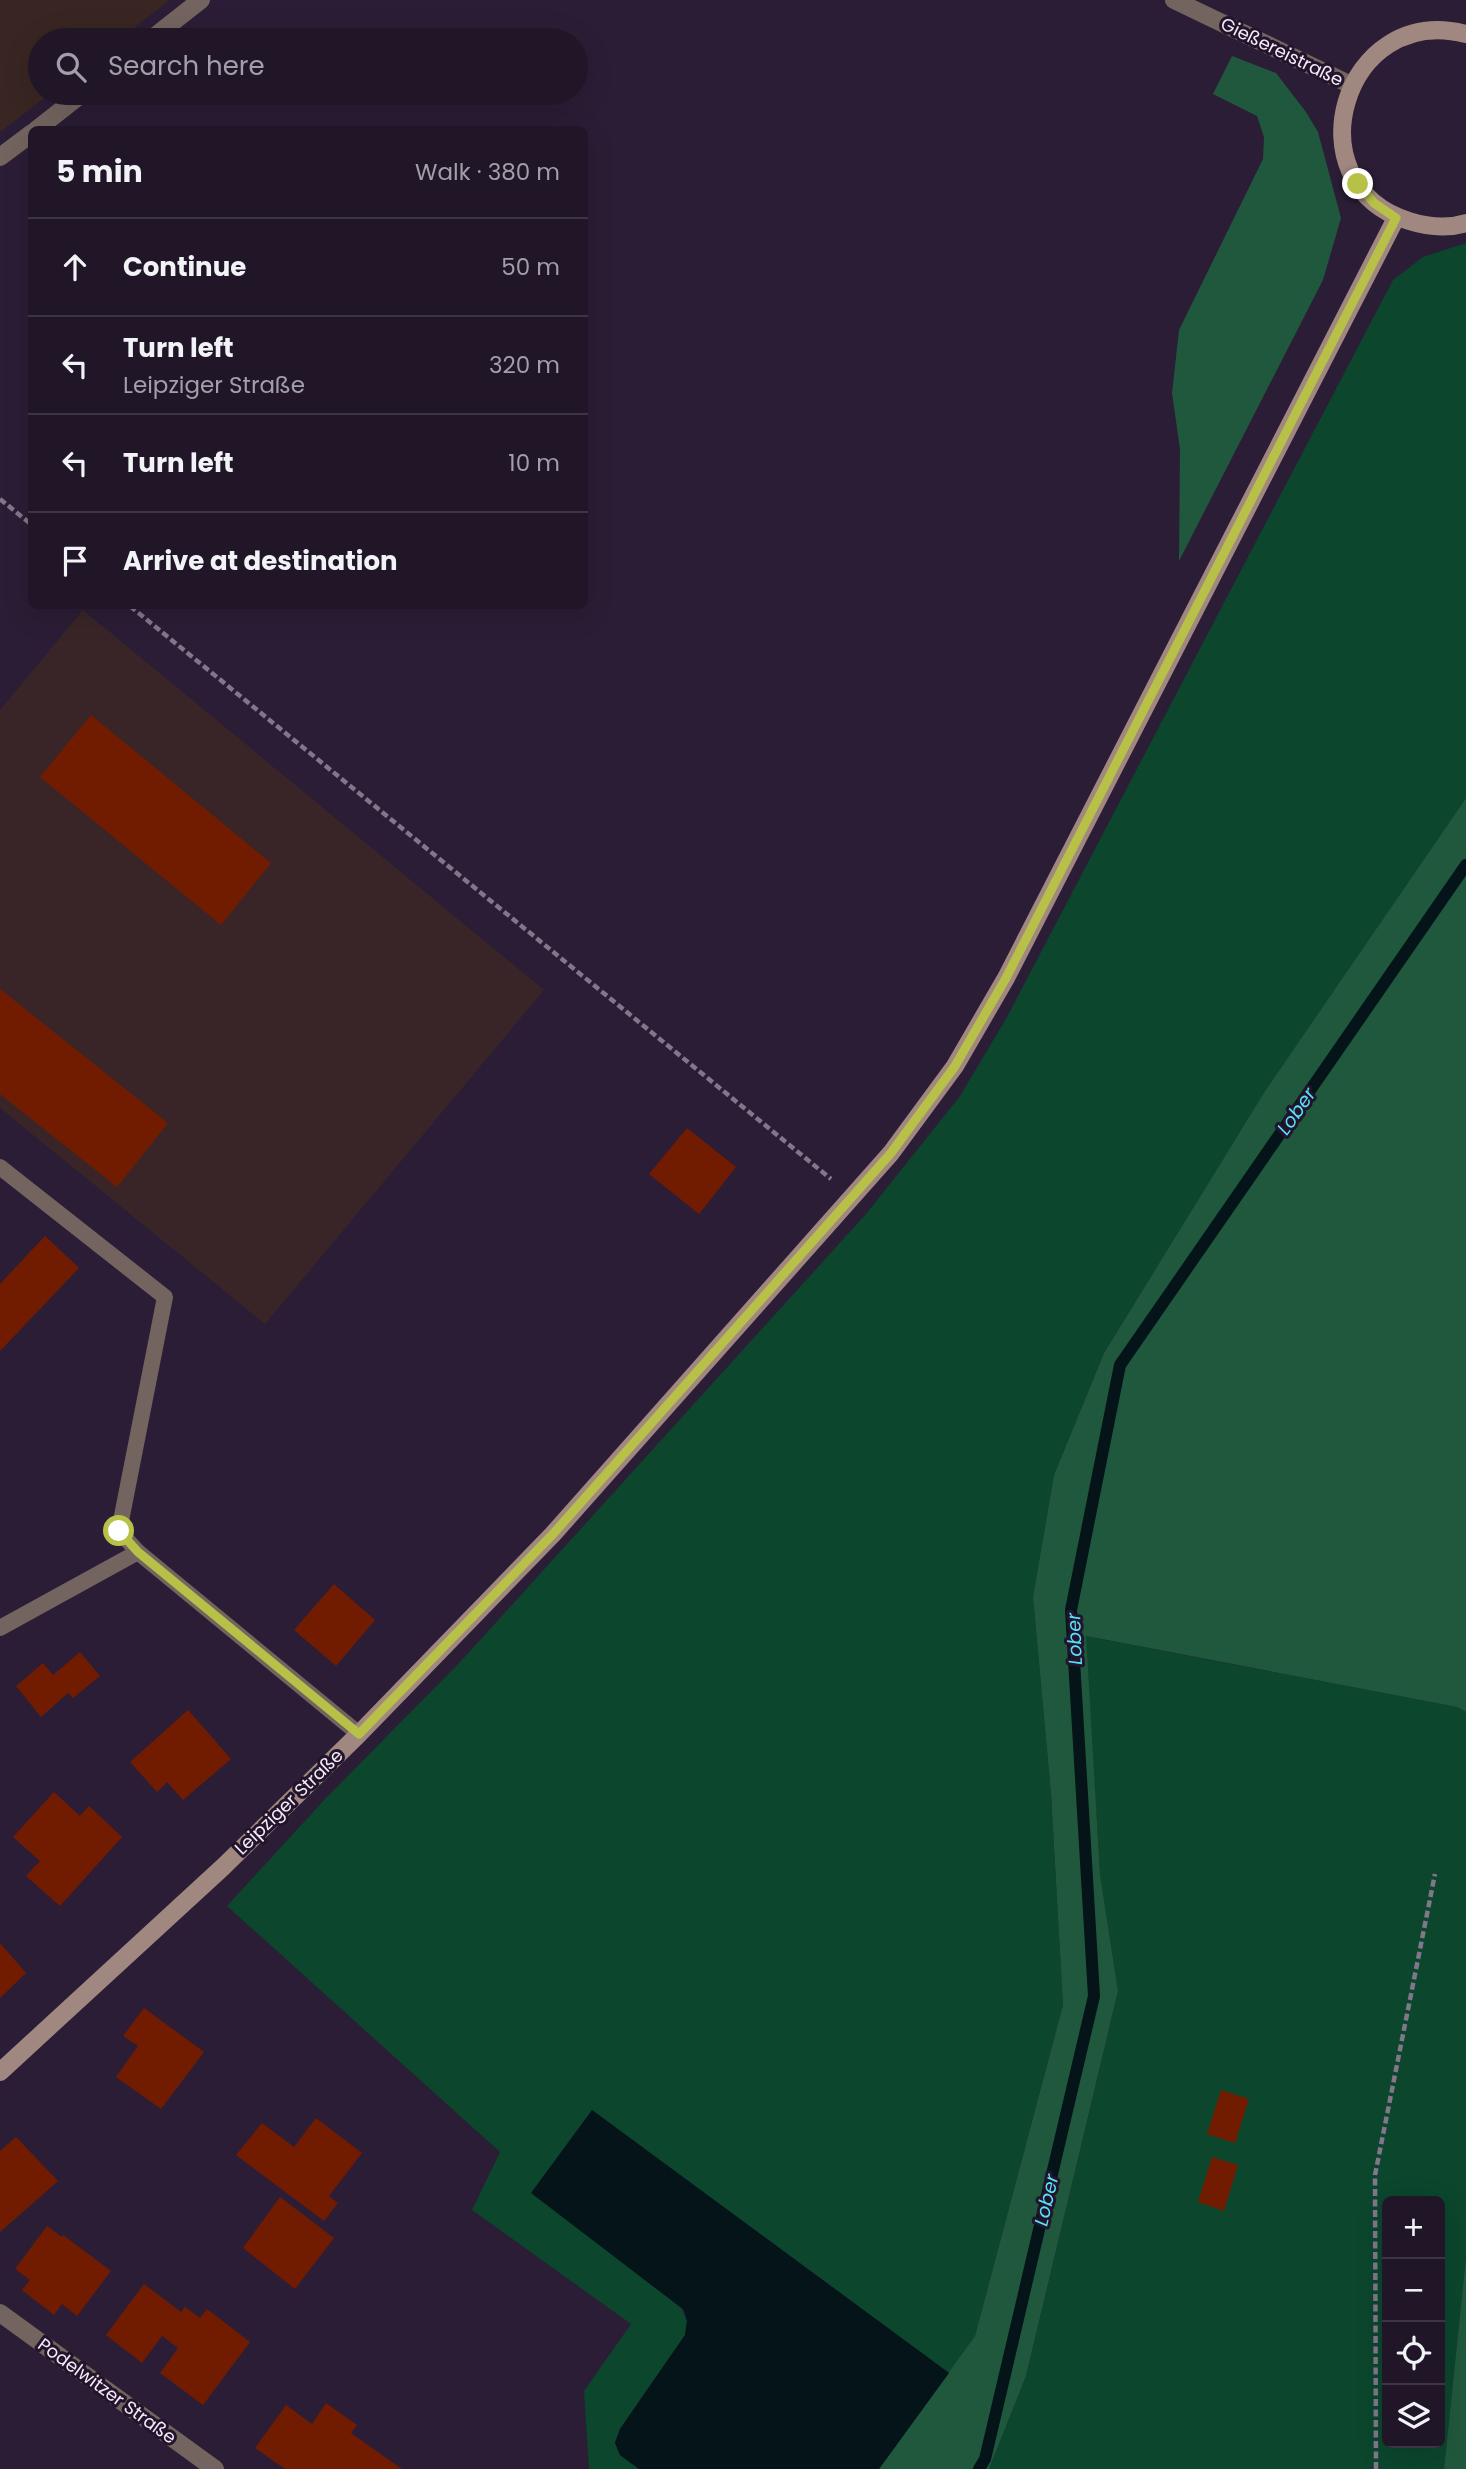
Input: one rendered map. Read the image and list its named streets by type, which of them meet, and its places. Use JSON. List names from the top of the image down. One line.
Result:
{"streets":{"street":["Gießereistraße","Leipziger Straße","Podelwitzer Straße"]},"water":["Lober"],"page":{"search":"Search here","heading":["5 min","Walk · 380 m"],"list":[["Continue","50 m"],["Turn left","Leipziger Straße","320 m"],["Turn left","10 m"],"Arrive at destination"],"map_buttons":["+","−"]}}
